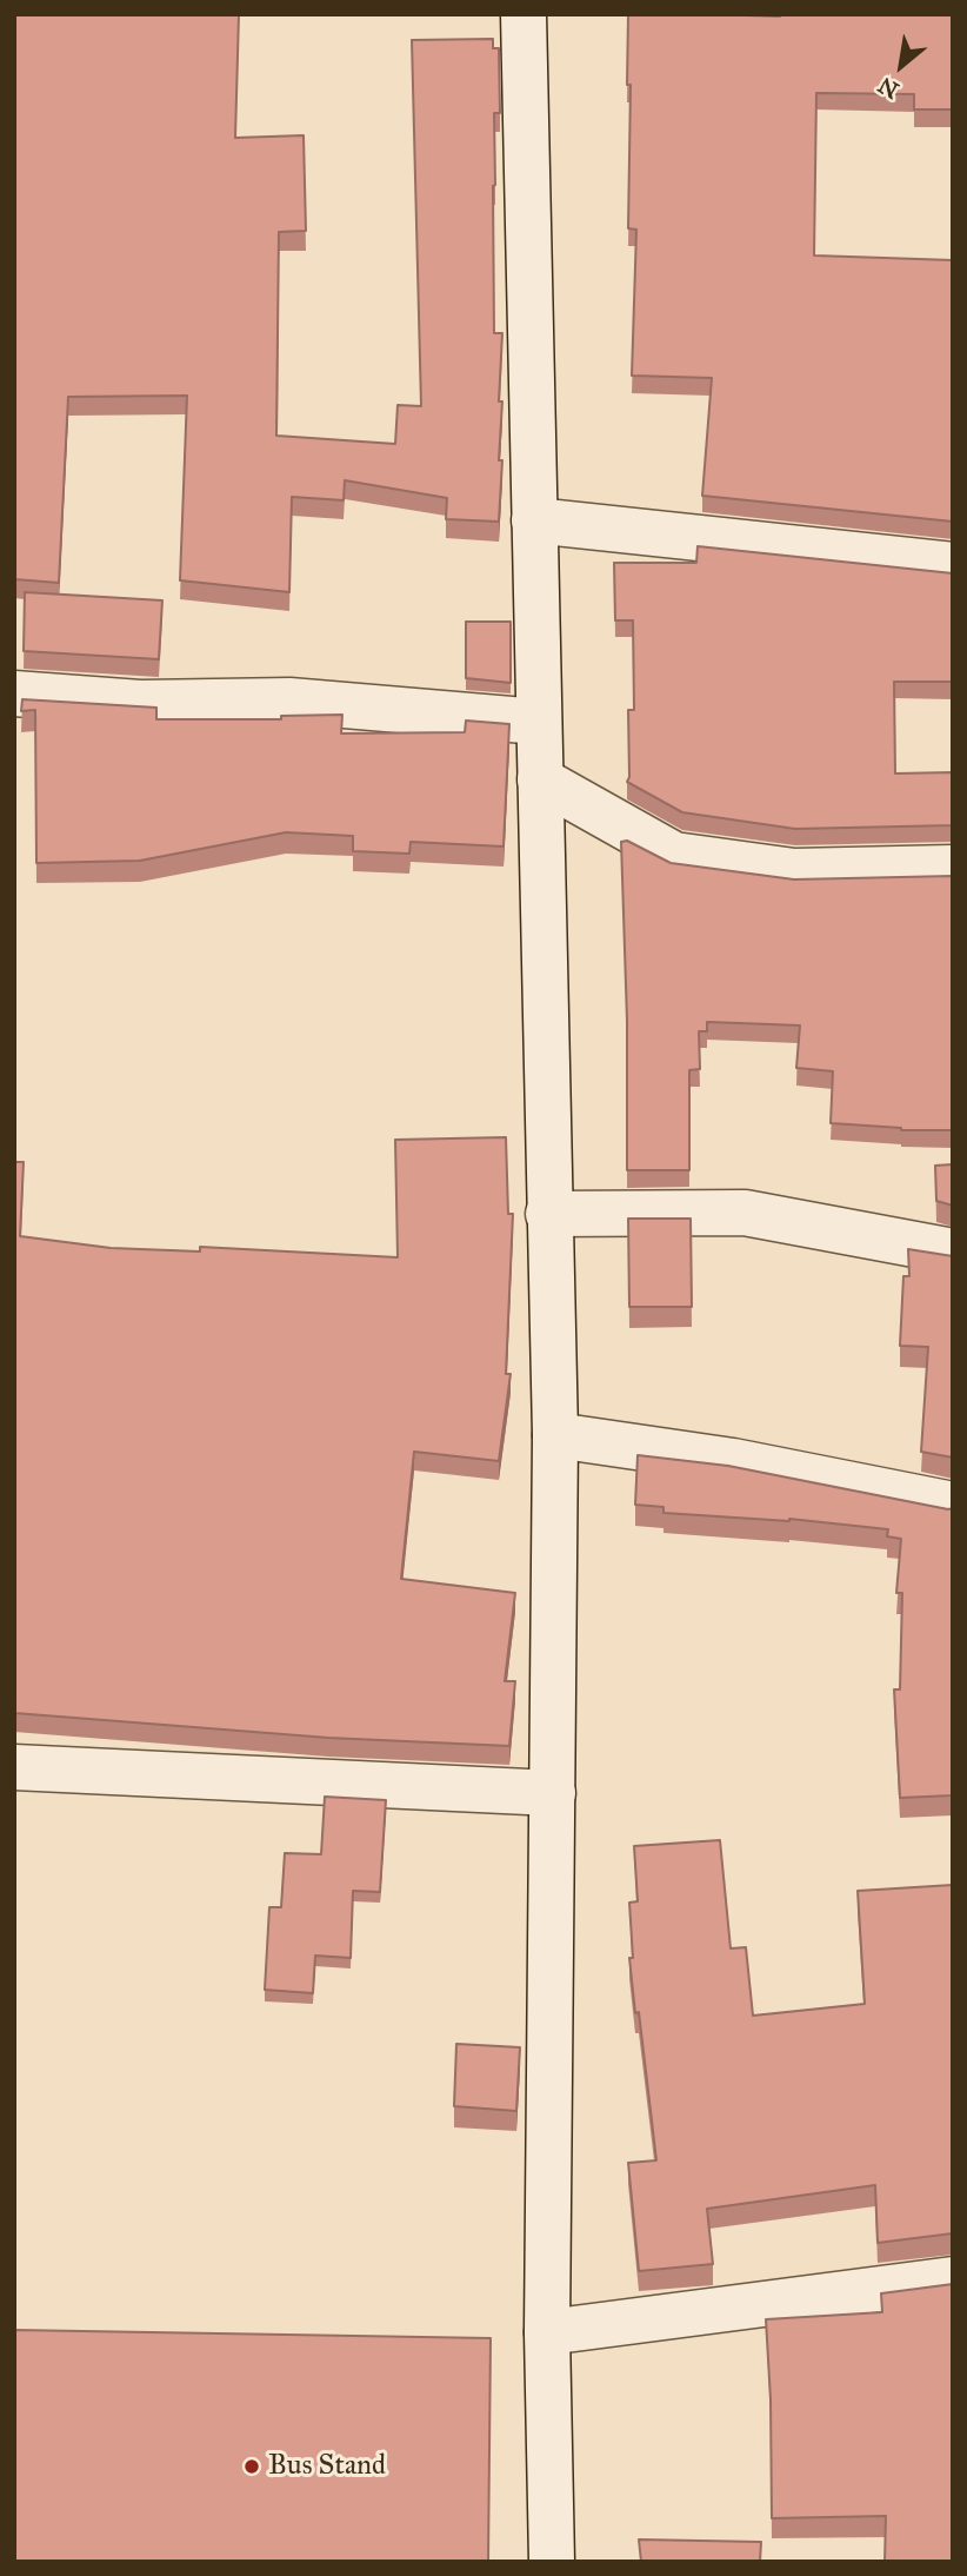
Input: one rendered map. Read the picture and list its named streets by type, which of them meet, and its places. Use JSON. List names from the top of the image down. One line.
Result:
{"places":["Bus Stand"],"north":"bottom left"}
